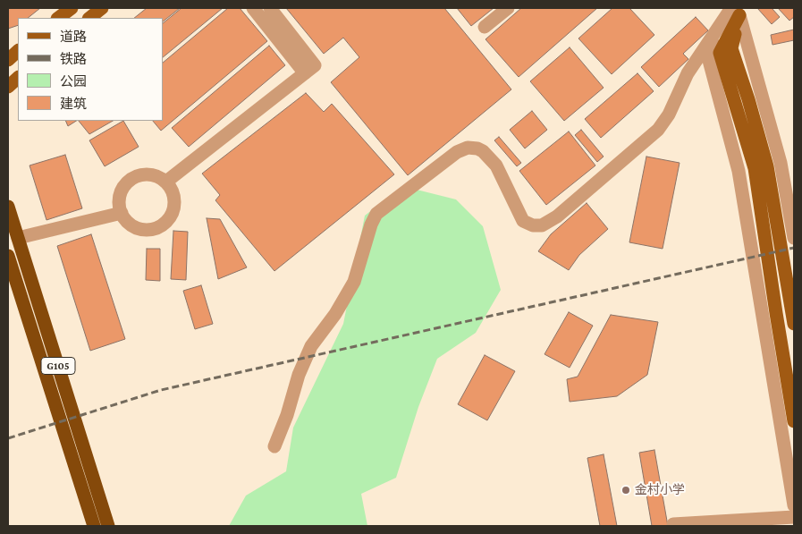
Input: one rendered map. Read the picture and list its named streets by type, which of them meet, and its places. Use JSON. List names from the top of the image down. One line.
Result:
{"streets":{"highway":["G105"]},"places":["金村小学"],"legend":["道路","铁路","公园","建筑"]}
